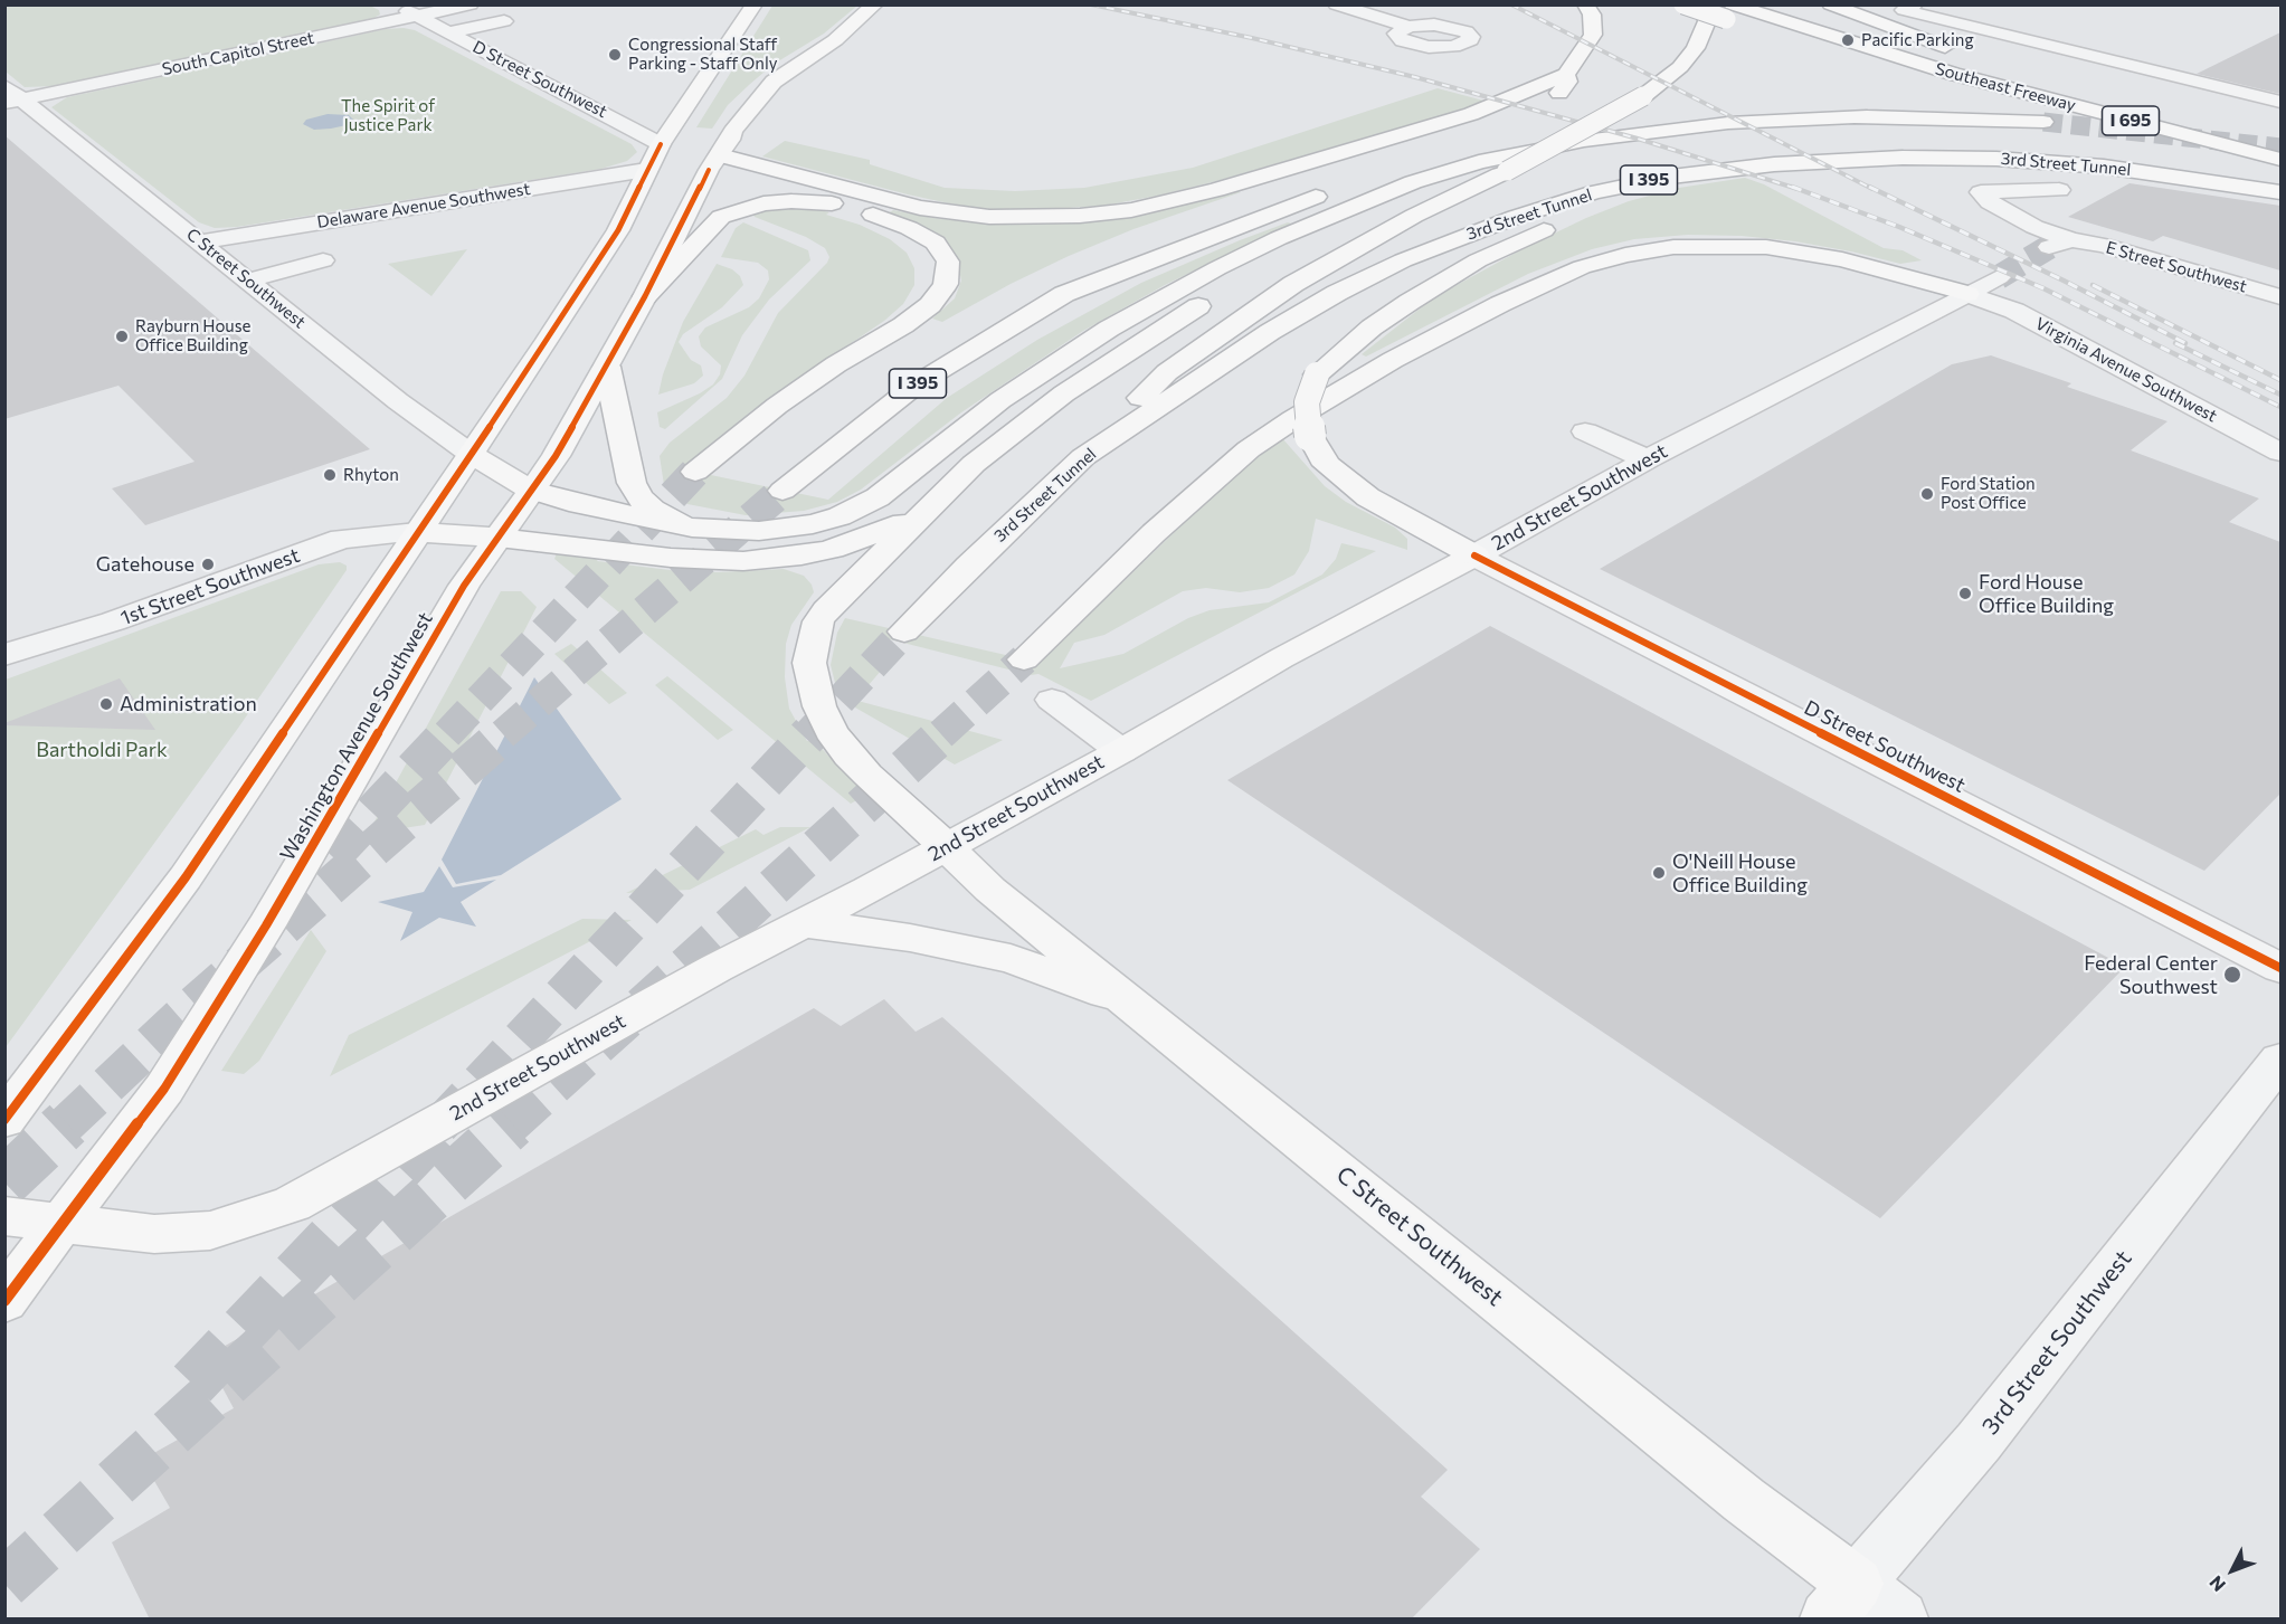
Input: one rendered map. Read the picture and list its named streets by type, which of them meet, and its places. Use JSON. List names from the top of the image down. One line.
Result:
{"streets":{"main road":["Southeast Freeway","I 695","3rd Street Tunnel","I 395","C Street Southwest","2nd Street Southwest","Washington Avenue Southwest"],"street":["South Capitol Street","D Street Southwest","Delaware Avenue Southwest","E Street Southwest","Virginia Avenue Southwest","1st Street Southwest","3rd Street Southwest"]},"crossings":[["South Capitol Street","D Street Southwest"],["South Capitol Street","C Street Southwest"],["D Street Southwest","2nd Street Southwest"],["D Street Southwest","Washington Avenue Southwest"],["Delaware Avenue Southwest","C Street Southwest"],["Delaware Avenue Southwest","Washington Avenue Southwest"],["C Street Southwest","2nd Street Southwest"],["C Street Southwest","Washington Avenue Southwest"],["C Street Southwest","3rd Street Southwest"],["Virginia Avenue Southwest","2nd Street Southwest"],["2nd Street Southwest","Washington Avenue Southwest"],["1st Street Southwest","Washington Avenue Southwest"]],"parks":["The Spirit of Justice Park","Bartholdi Park"],"places":["Pacific Parking","Congressional Staff Parking - Staff Only","Rayburn House Office Building","Rhyton","Ford Station Post Office","Gatehouse","Ford House Office Building","Administration","O'Neill House Office Building","Federal Center Southwest"],"north":"bottom left"}
